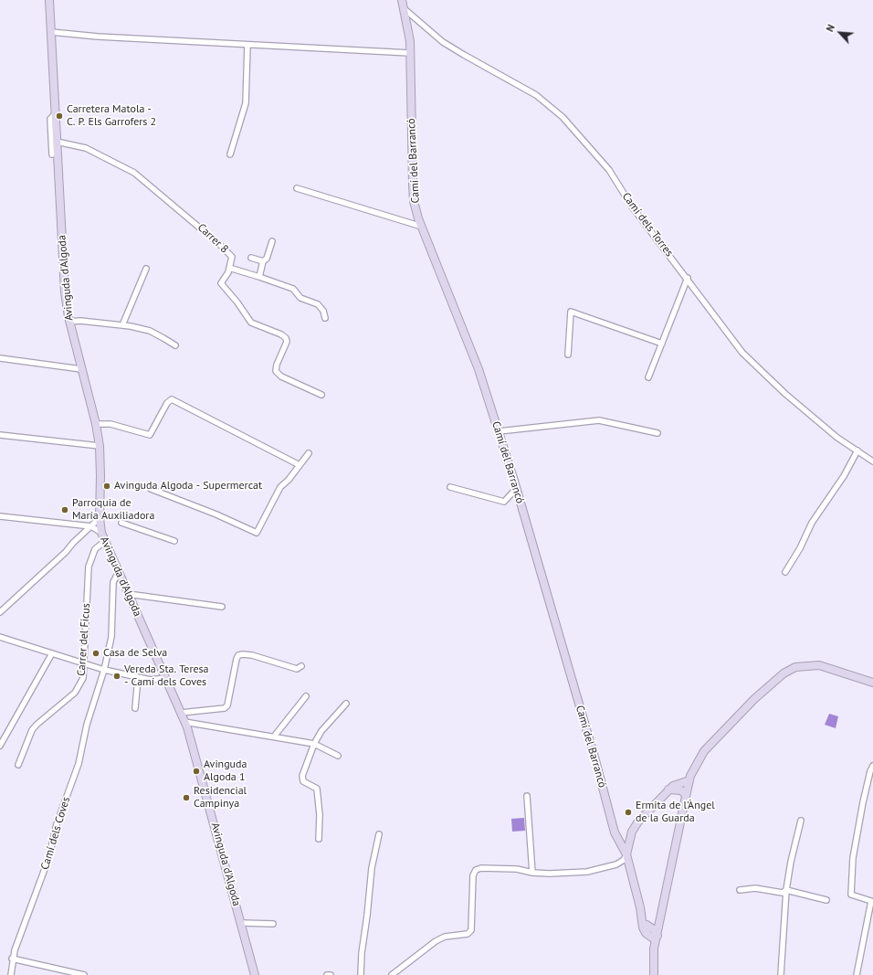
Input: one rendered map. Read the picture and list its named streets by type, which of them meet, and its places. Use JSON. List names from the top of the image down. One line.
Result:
{"streets":{"street":["Camí del Barrancó","Camí dels Torres","Carrer 8","Avinguda d'Algoda","Carrer del Ficus","Camí dels Coves"]},"crossings":[["Camí del Barrancó","Camí dels Torres"],["Carrer 8","Avinguda d'Algoda"],["Avinguda d'Algoda","Carrer del Ficus"],["Avinguda d'Algoda","Camí dels Coves"]],"places":["Carretera Matola - C. P. Els Garrofers 2","Avinguda Algoda - Supermercat","Parroquia de María Auxiliadora","Casa de Selva","Vereda Sta. Teresa - Camí dels Coves","Avinguda Algoda 1","Residencial Campinya","Ermita de l'Àngel de la Guarda"],"north":"top left"}
